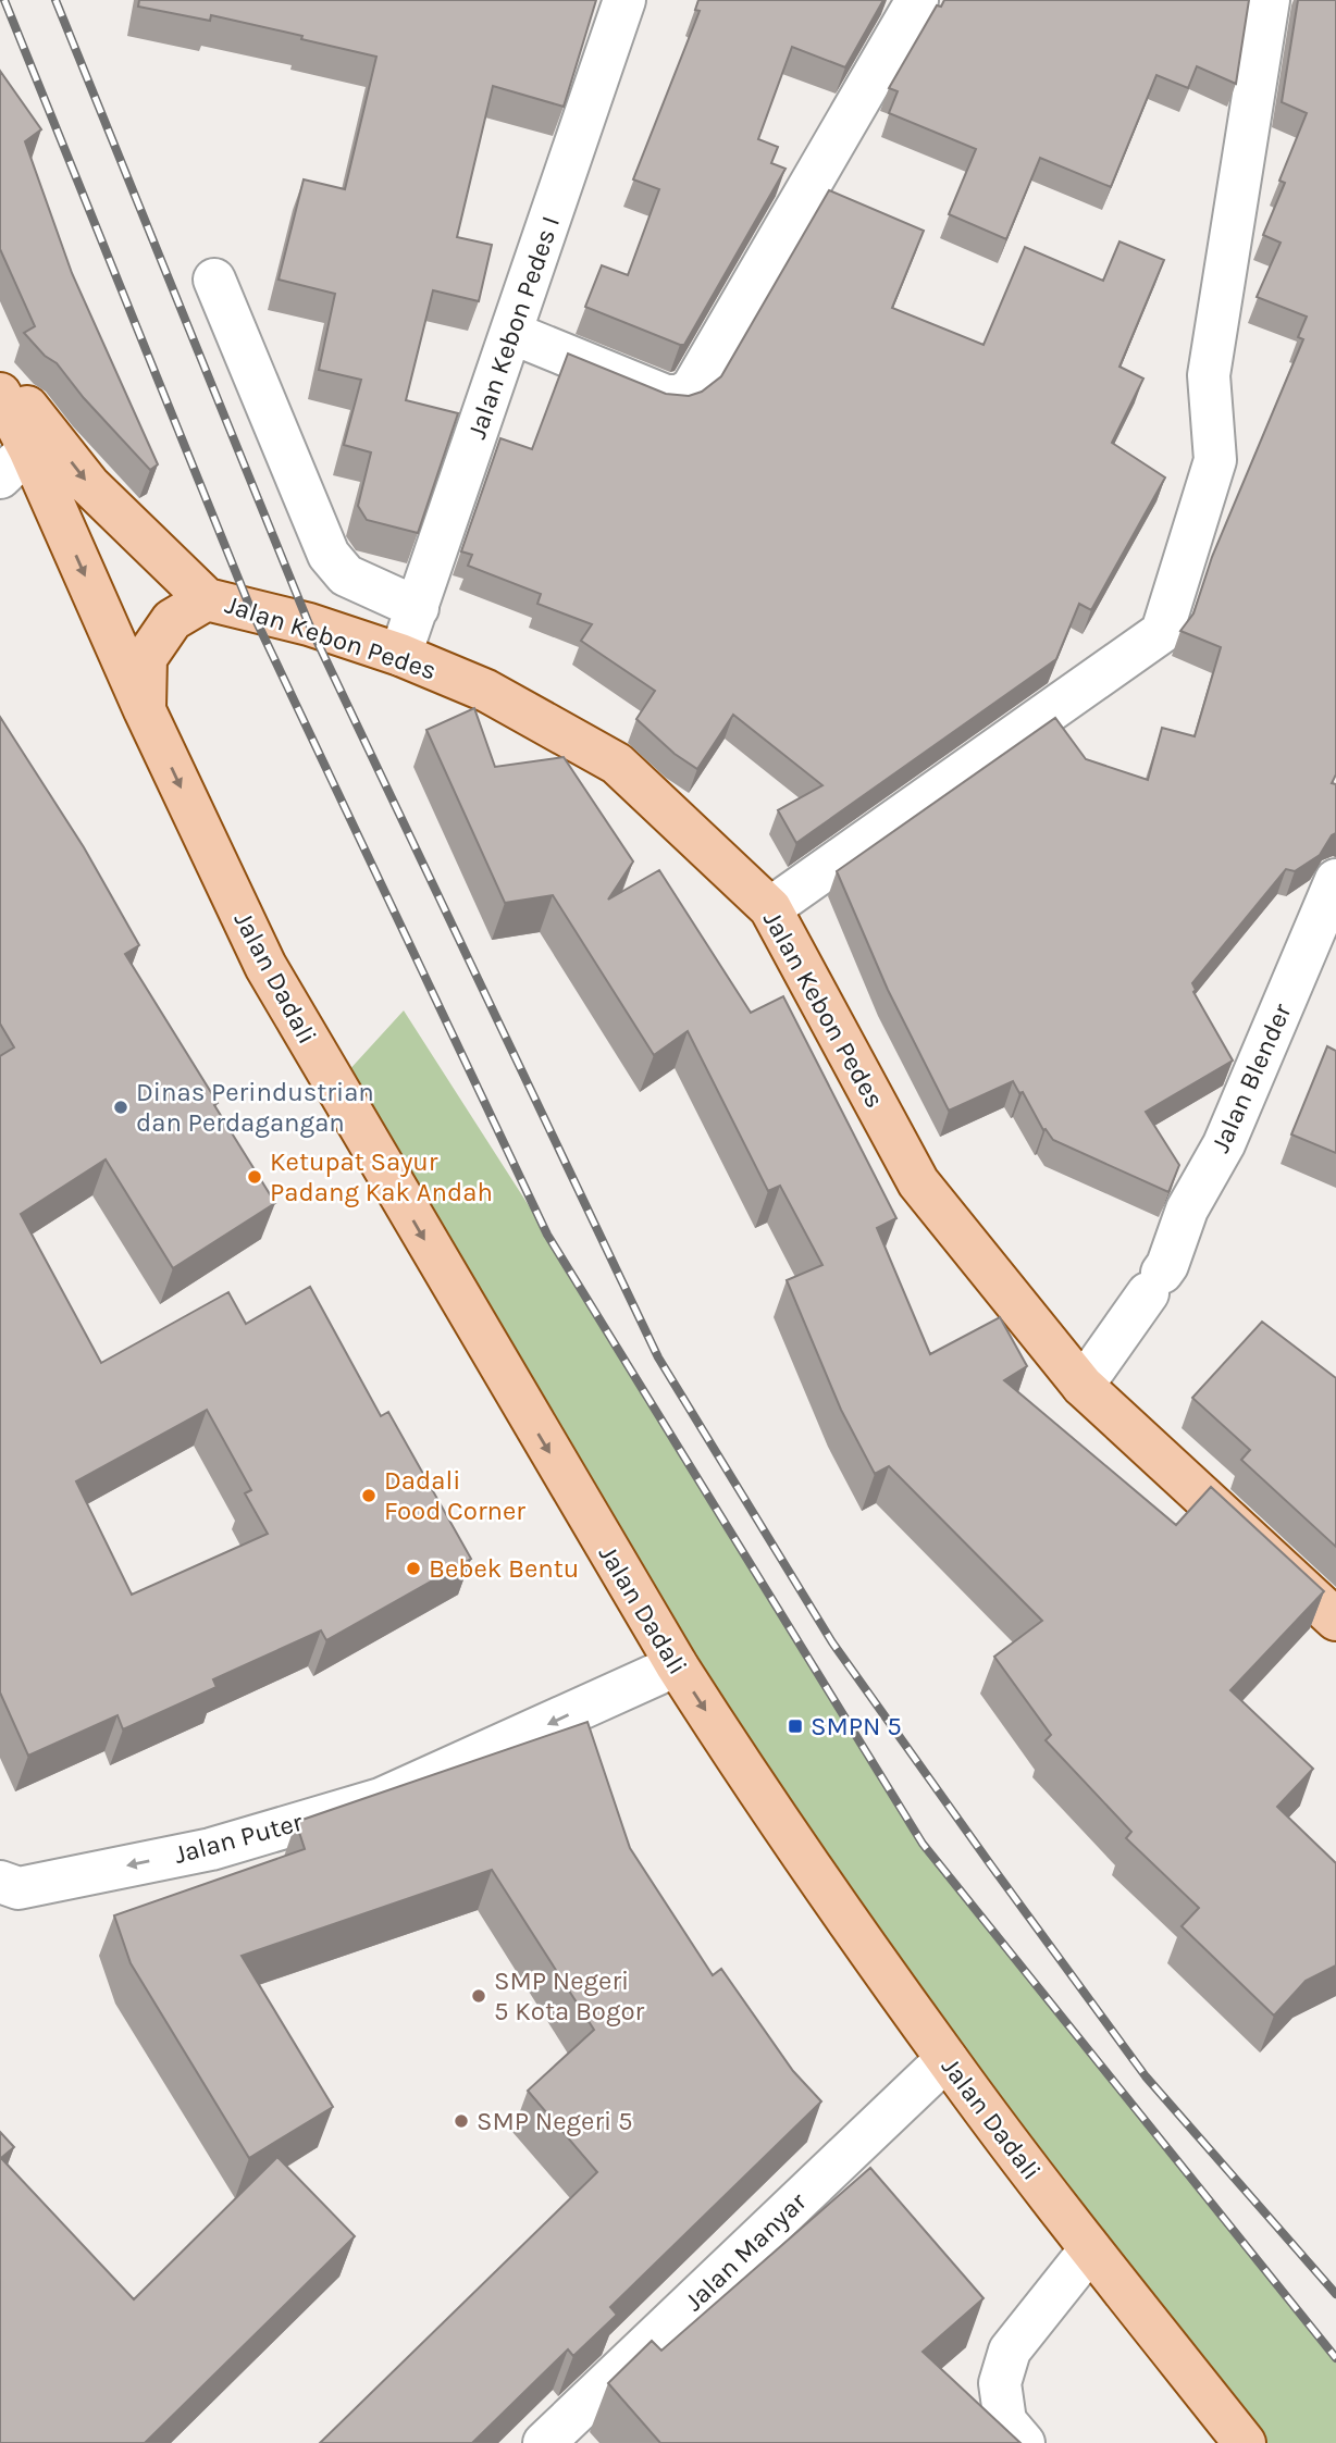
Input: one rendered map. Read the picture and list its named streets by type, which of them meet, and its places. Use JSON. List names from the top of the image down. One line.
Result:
{"streets":{"main road":["Jalan Kebon Pedes","Jalan Dadali"],"street":["Jalan Kebon Pedes I","Jalan Blender","Jalan Puter","Jalan Manyar"]},"crossings":[["Jalan Kebon Pedes I","Jalan Kebon Pedes"],["Jalan Kebon Pedes","Jalan Dadali"],["Jalan Kebon Pedes","Jalan Blender"],["Jalan Dadali","Jalan Puter"],["Jalan Dadali","Jalan Manyar"]],"one_way":["Jalan Dadali","Jalan Puter"],"places":{"other":["Dinas Perindustrian dan Perdagangan","Ketupat Sayur Padang Kak Andah","Dadali Food Corner","Bebek Bentu","SMP Negeri 5 Kota Bogor","SMP Negeri 5"],"transit":["SMPN 5"]}}
